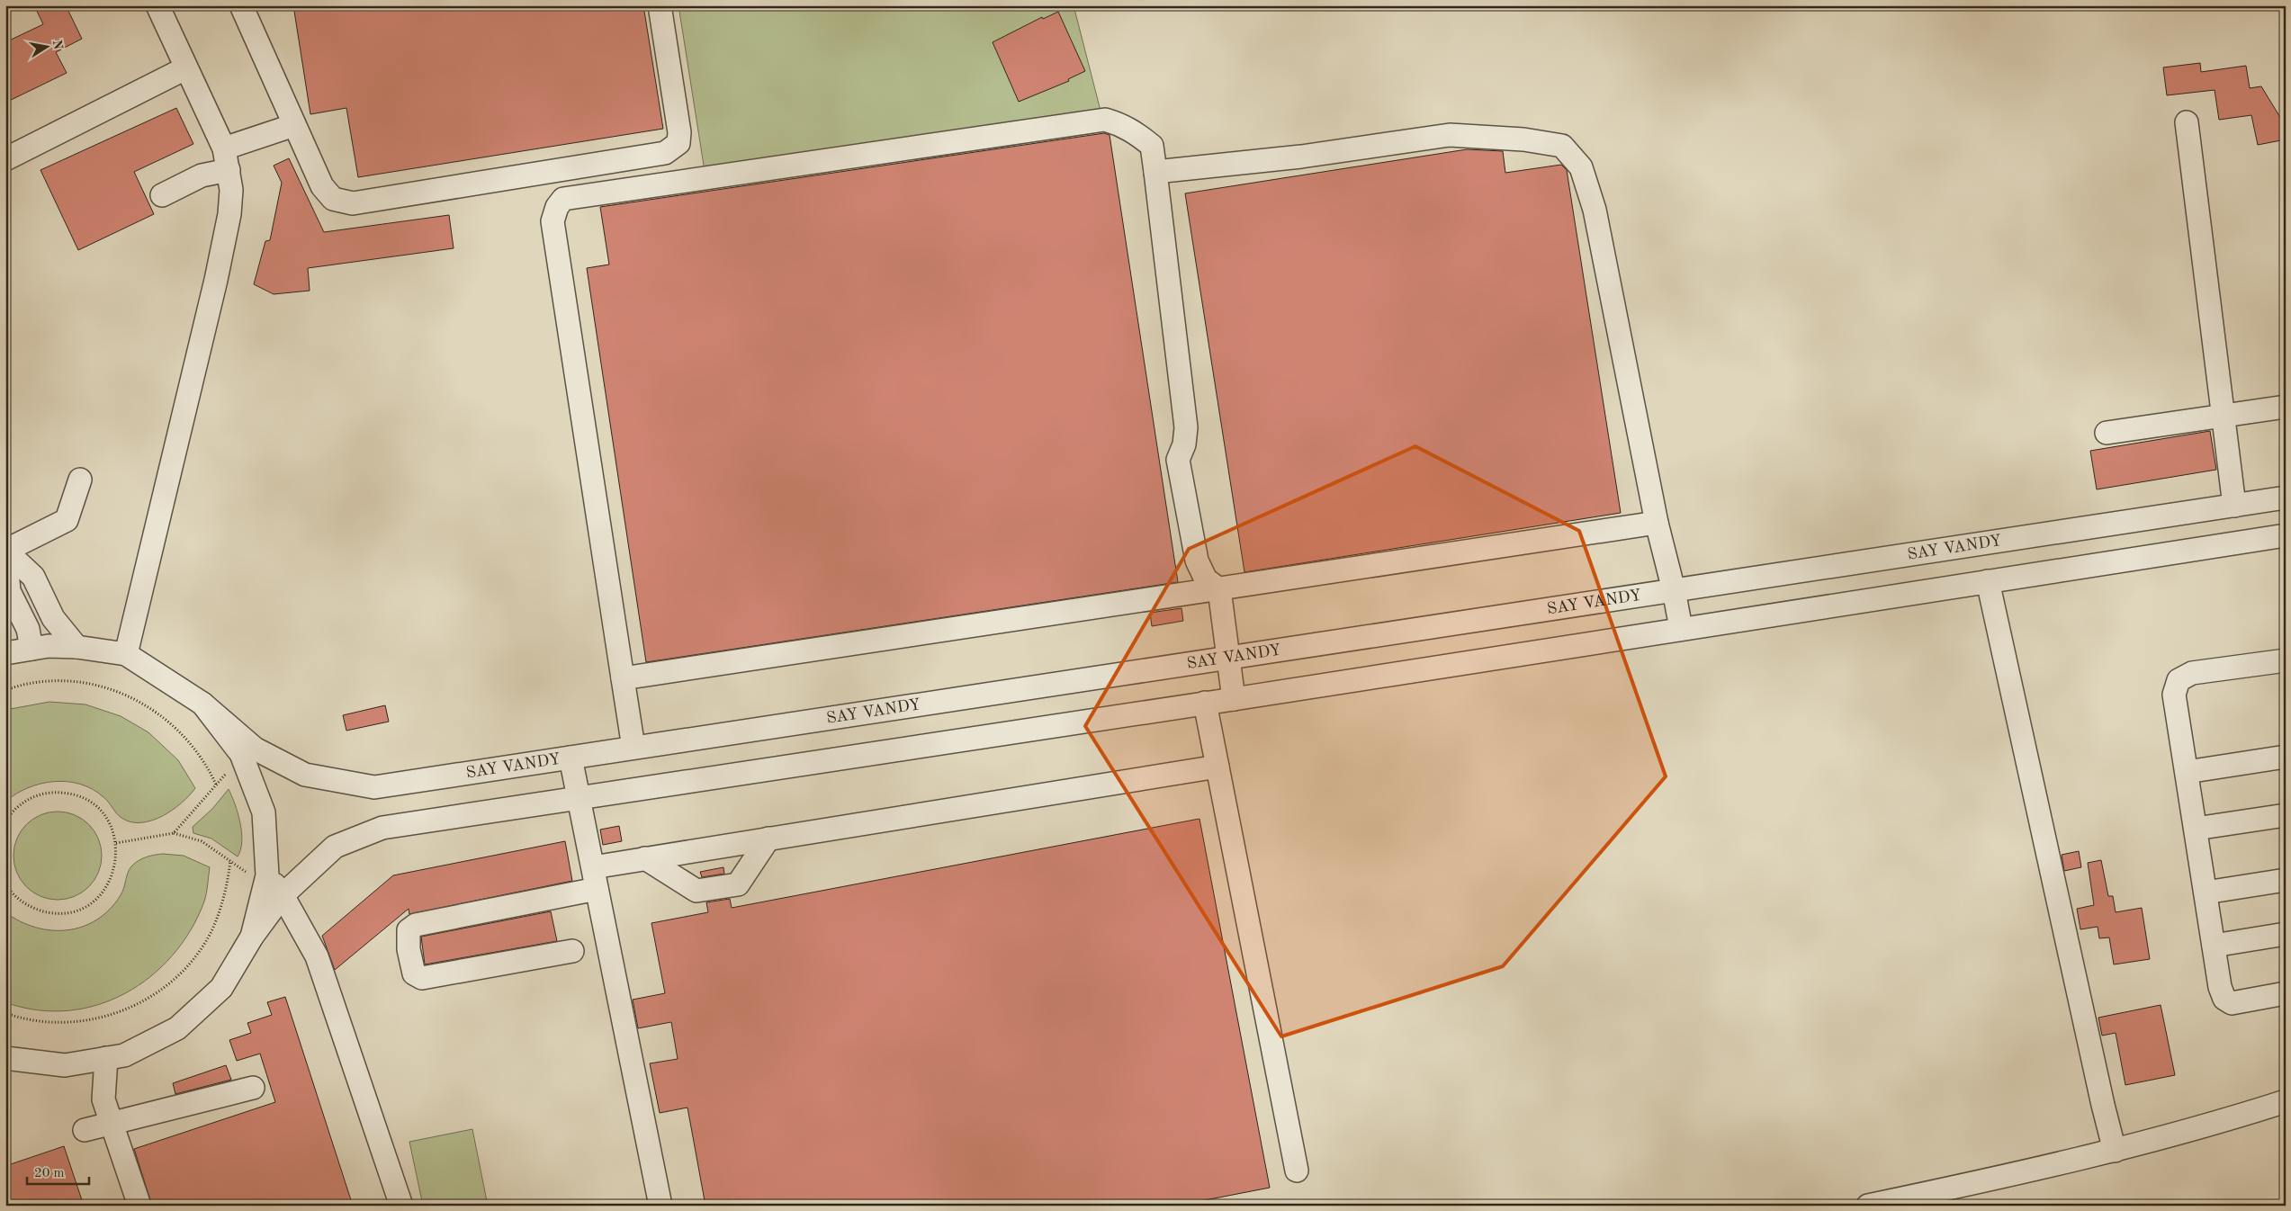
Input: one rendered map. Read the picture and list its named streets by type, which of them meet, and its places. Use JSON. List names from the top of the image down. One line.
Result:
{"streets":{"street":["SAY VANDY"]},"scale_bar":"20 m","north":"right"}
